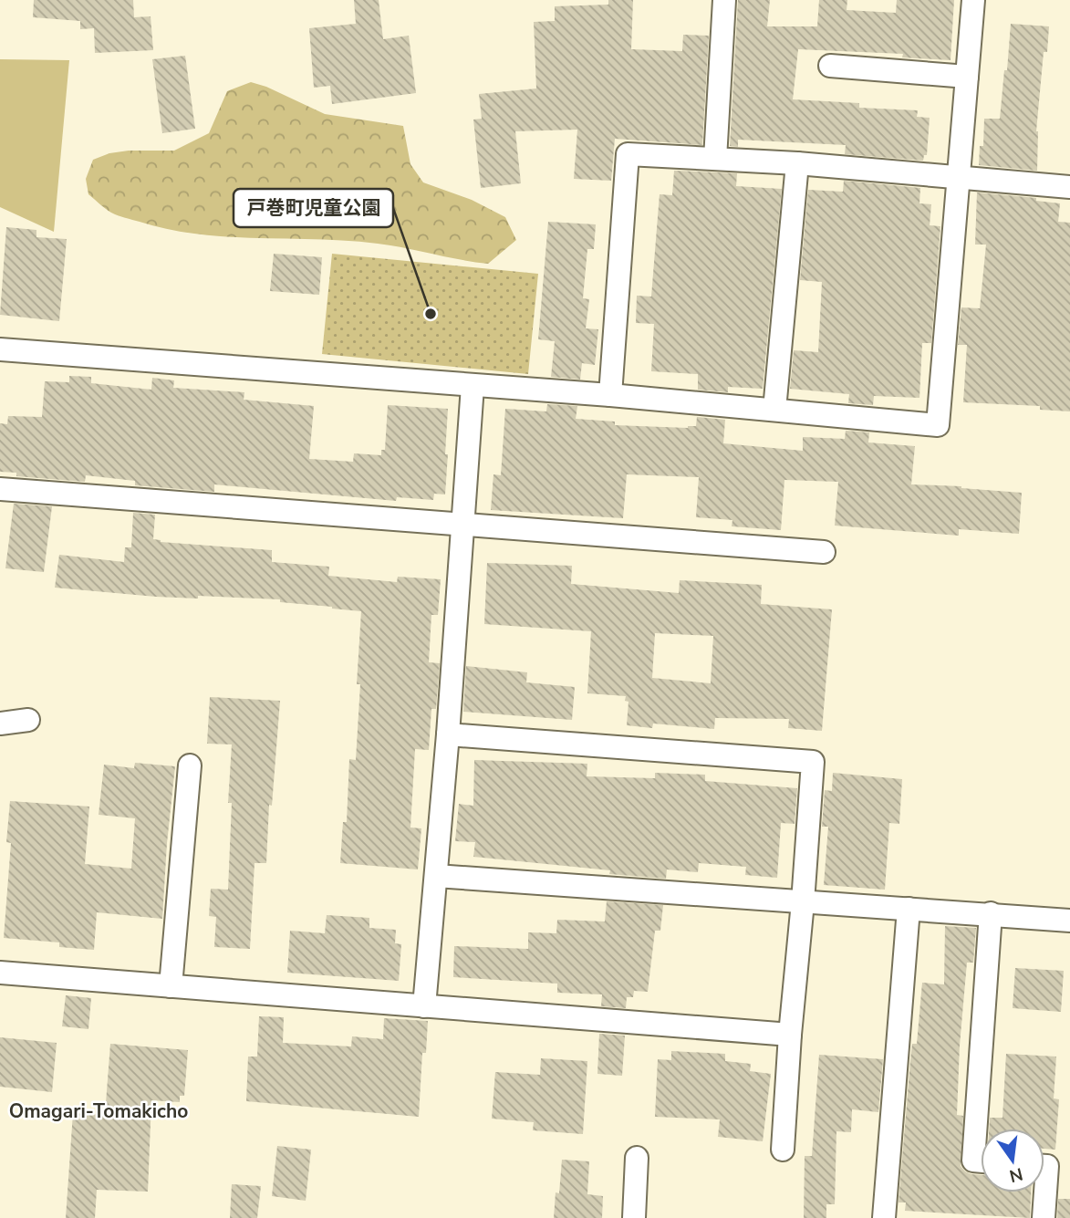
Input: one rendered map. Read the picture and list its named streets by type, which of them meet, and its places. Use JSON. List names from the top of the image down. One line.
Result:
{"districts":["Omagari-Tomakicho"],"places":["戸巻町児童公園"],"north":"bottom"}
